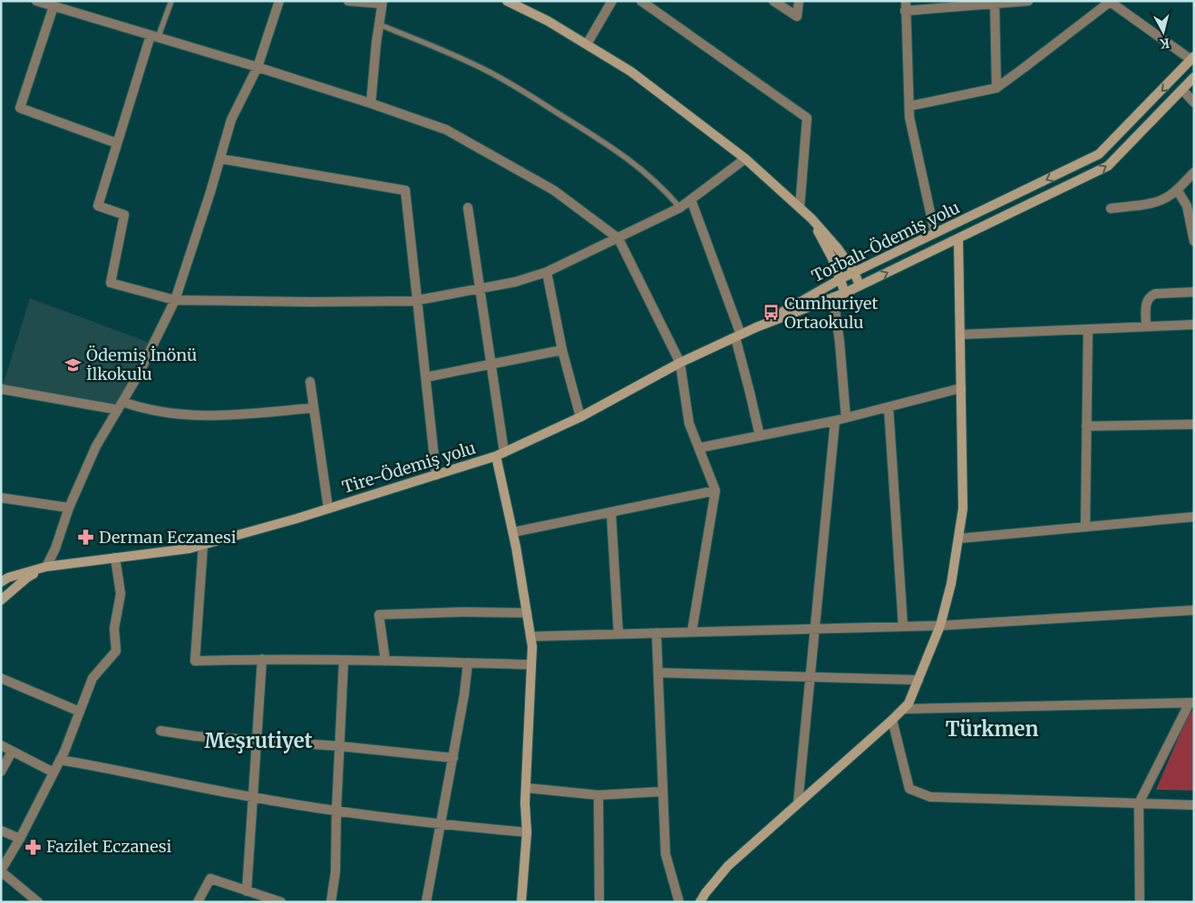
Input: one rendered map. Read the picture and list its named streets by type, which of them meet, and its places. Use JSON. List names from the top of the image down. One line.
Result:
{"streets":{"main road":["Torbalı-Ödemiş yolu","Tire-Ödemiş yolu"]},"crossings":[["Torbalı-Ödemiş yolu","Tire-Ödemiş yolu"]],"districts":["Türkmen","Meşrutiyet"],"places":{"bus stop":["Cumhuriyet Ortaokulu"],"school or university":["Ödemiş İnönü İlkokulu"],"pharmacy":["Derman Eczanesi","Fazilet Eczanesi"]},"north":"bottom"}
